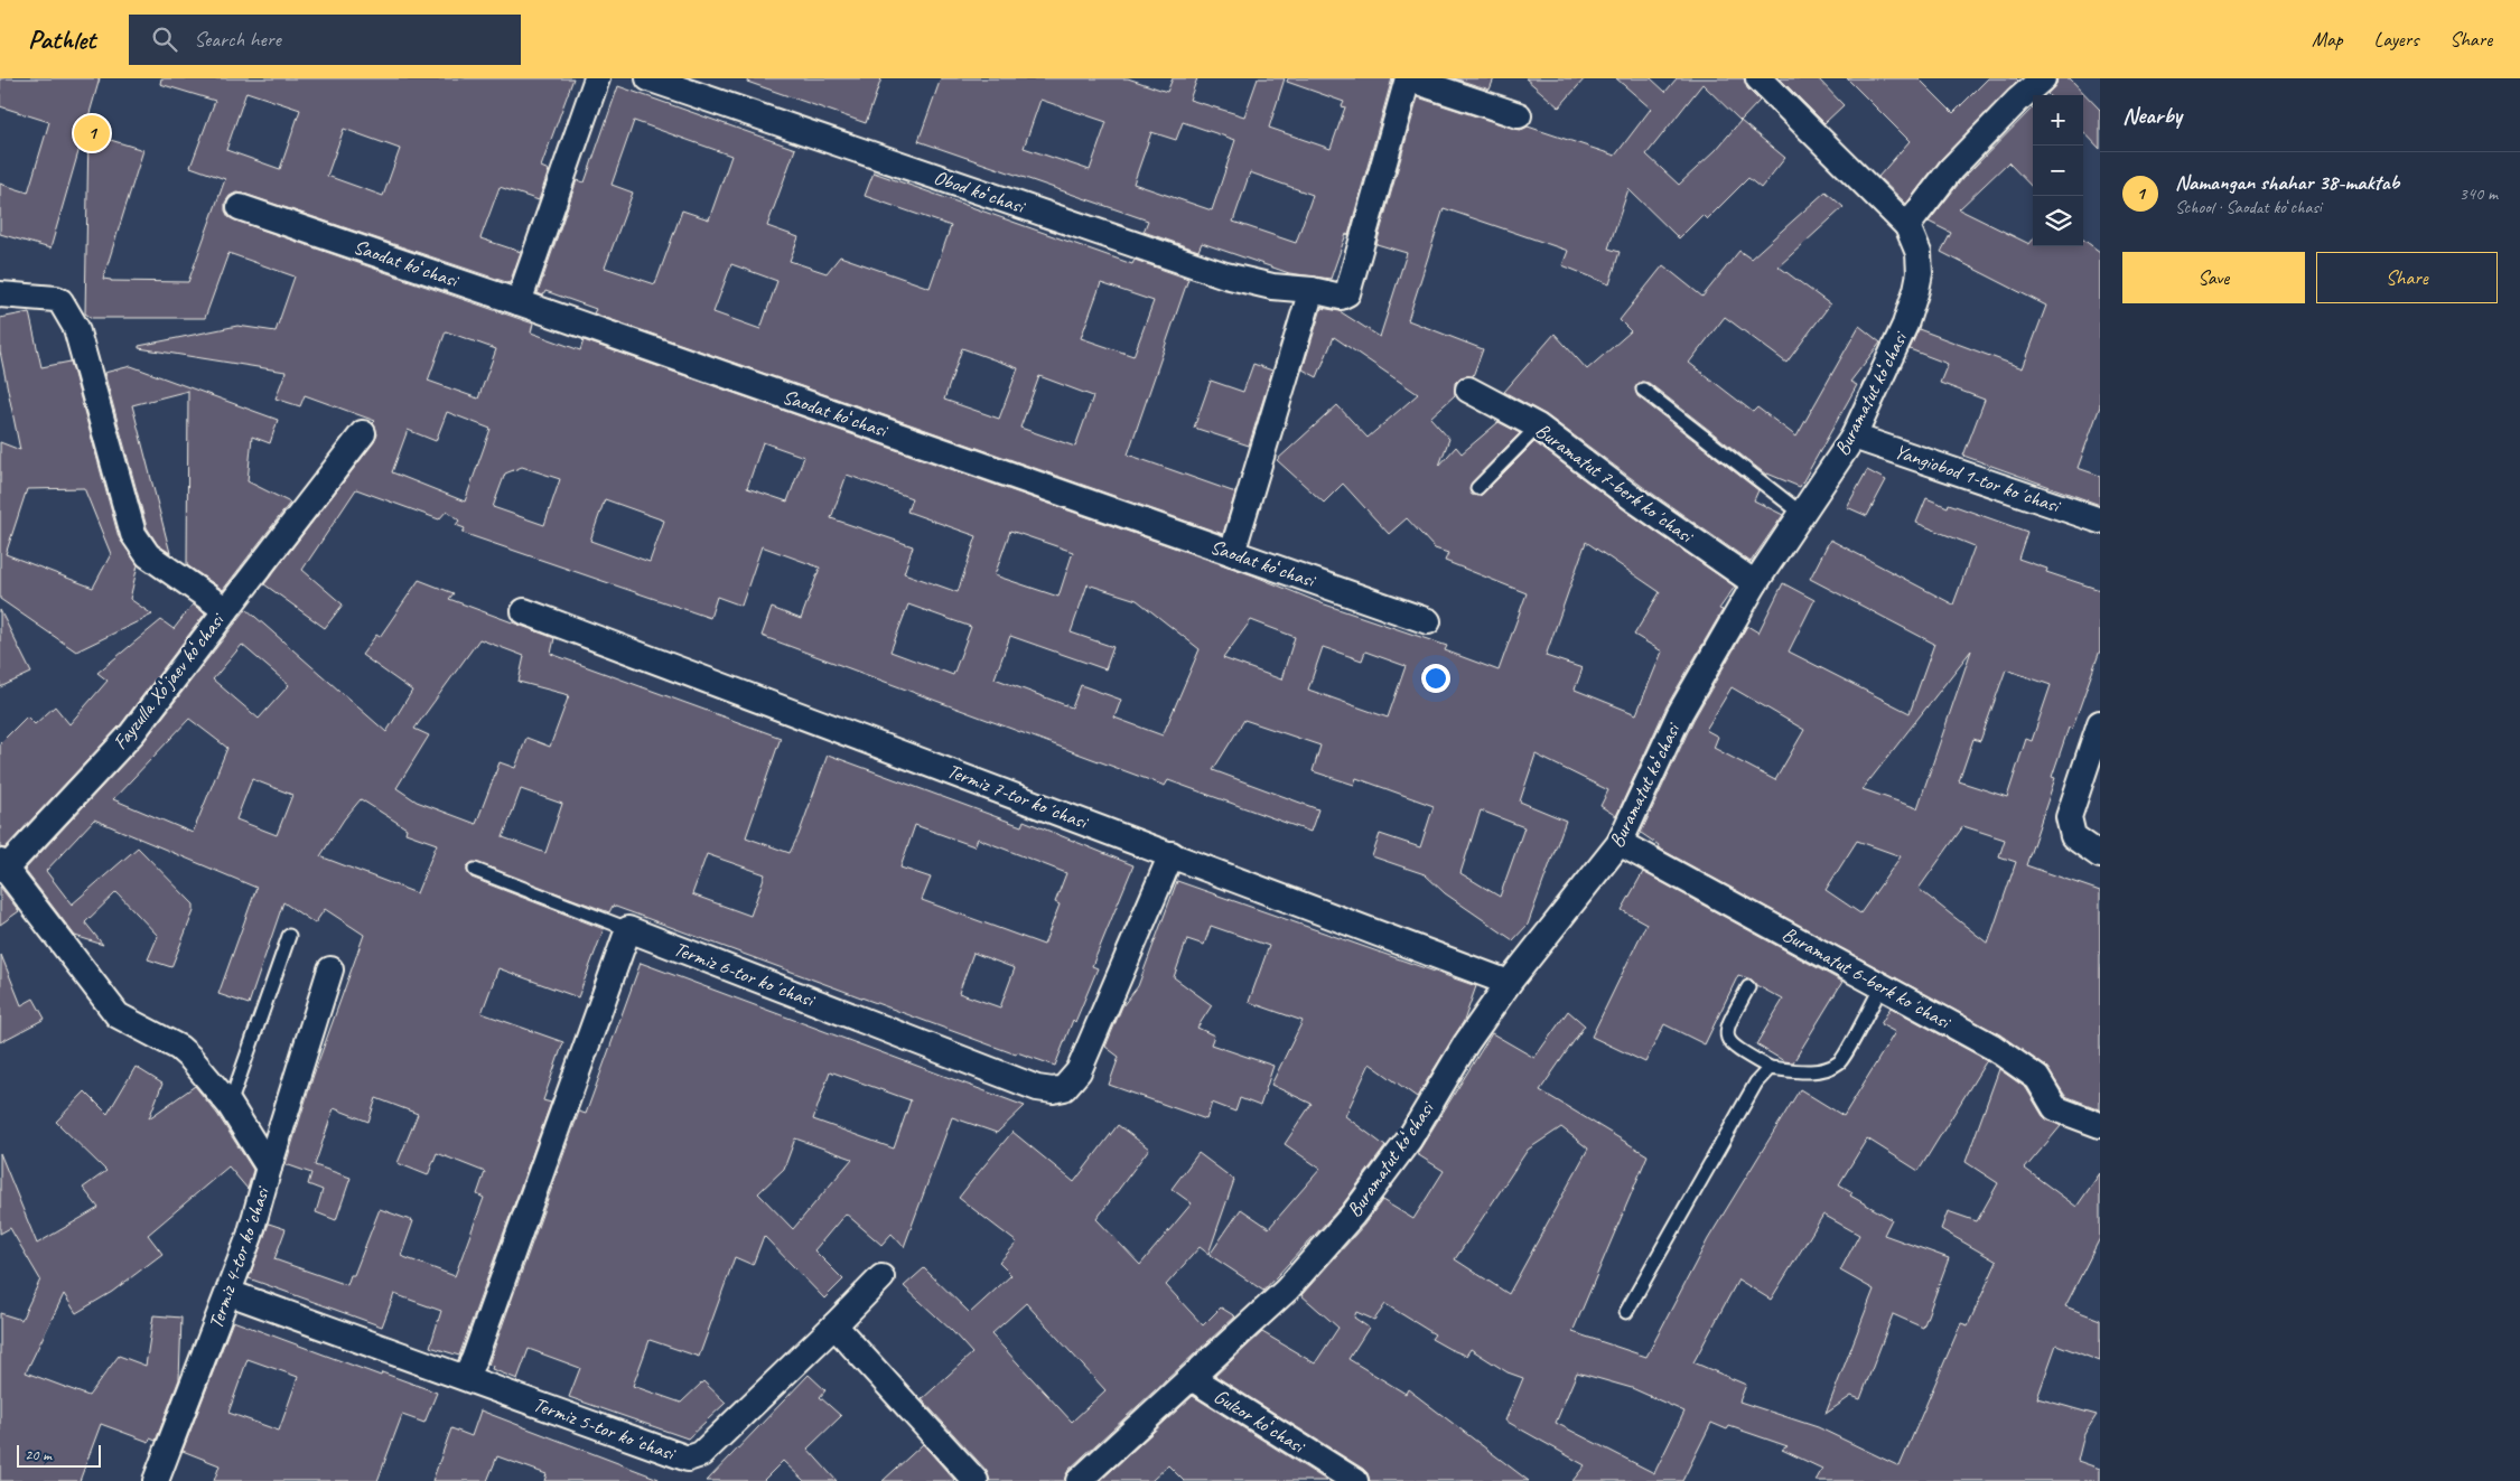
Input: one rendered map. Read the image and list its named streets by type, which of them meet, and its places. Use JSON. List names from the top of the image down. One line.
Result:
{"streets":{"street":["Obod koʻchasi","Saodat koʻchasi","Buramatut koʻchasi","Yangiobod 1-tor koʼchasi","Buramatut 7-berk koʼchasi","Fayzulla Xoʻjaev koʻchasi","Termiz 7-tor koʼchasi","Termiz 6-tor koʼchasi","Buramatut 6-berk koʼchasi","Termiz 4-tor koʼchasi","Gulzor koʻchasi","Termiz 5-tor koʼchasi"]},"crossings":[["Buramatut koʻchasi","Yangiobod 1-tor koʼchasi"],["Buramatut koʻchasi","Buramatut 7-berk koʼchasi"],["Buramatut koʻchasi","Termiz 7-tor koʼchasi"],["Buramatut koʻchasi","Buramatut 6-berk koʼchasi"],["Buramatut koʻchasi","Gulzor koʻchasi"],["Fayzulla Xoʻjaev koʻchasi","Termiz 4-tor koʼchasi"],["Termiz 7-tor koʼchasi","Termiz 6-tor koʼchasi"],["Termiz 4-tor koʼchasi","Termiz 5-tor koʼchasi"]],"scale_bar":"20 m","page":{"header":"Pathlet","search":"Search here","nav":["Map","Layers","Share"],"heading":"Nearby","map_buttons":["+","−"],"pins":"1","list":[{"mark":"1","name":"Namangan shahar 38-maktab","note":"School · Saodat koʻchasi","value":"340 m"}],"buttons":["Save","Share"],"scale":"20 m"}}
